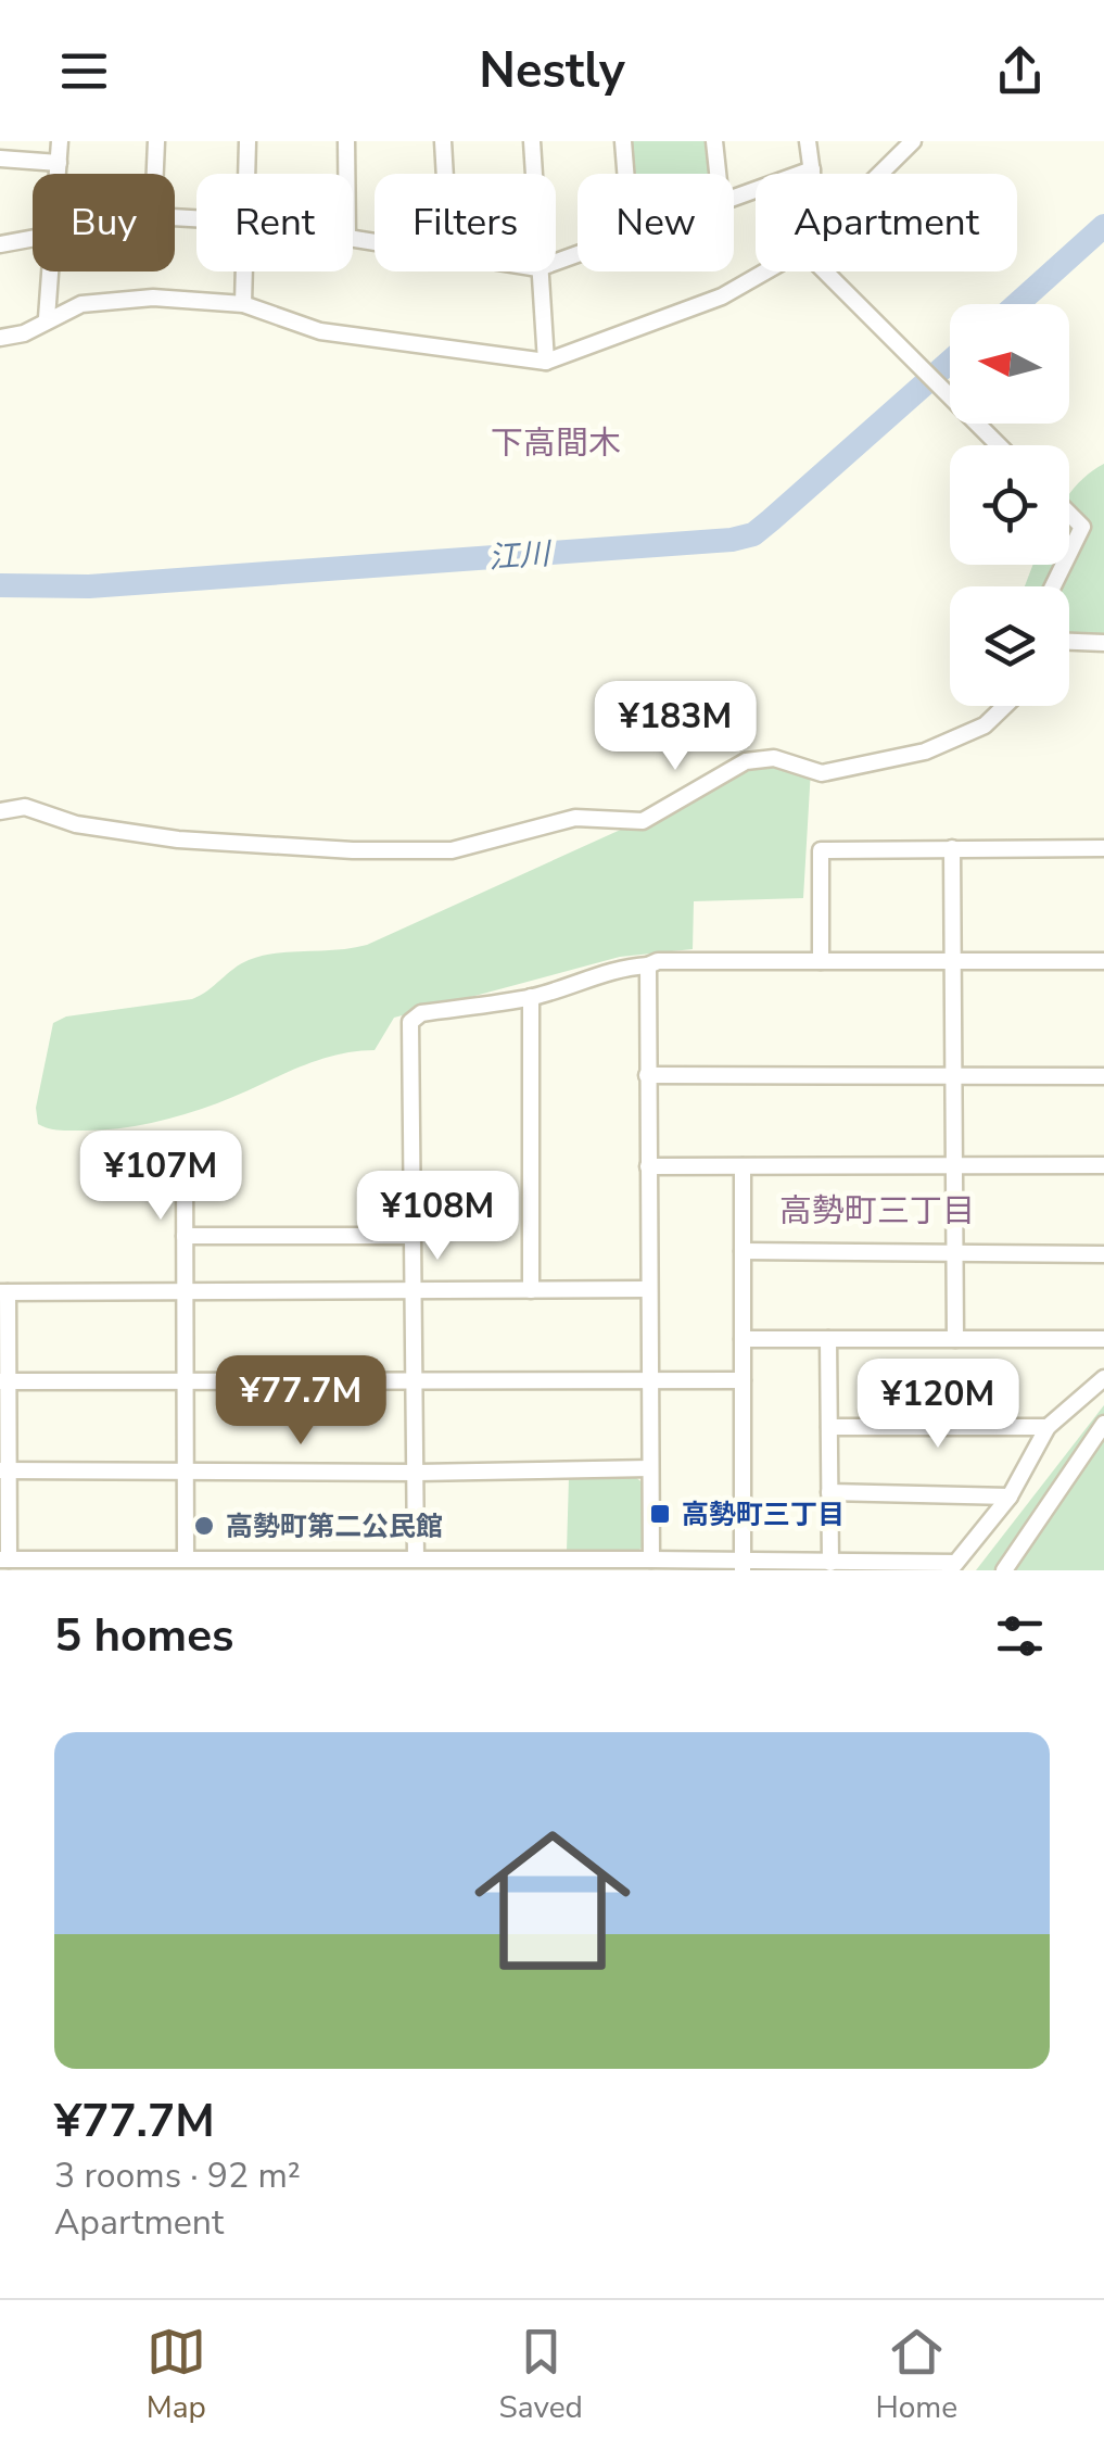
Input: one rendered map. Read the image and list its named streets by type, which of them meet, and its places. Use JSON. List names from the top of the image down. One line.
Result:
{"districts":["下高間木","高勢町三丁目"],"water":["江川"],"places":{"transit":["高勢町三丁目"],"other":["高勢町第二公民館"]},"north":"left","page":{"header":"Nestly","chip":["Buy","Rent","Filters","New","Apartment"],"price":["¥183M","¥107M","¥108M","¥77.7M","¥120M"],"heading":"5 homes","list":[{"name":"¥77.7M","note":"3 rooms · 92 m² · Apartment"}],"tabs":["Map","Saved","Home"]}}
